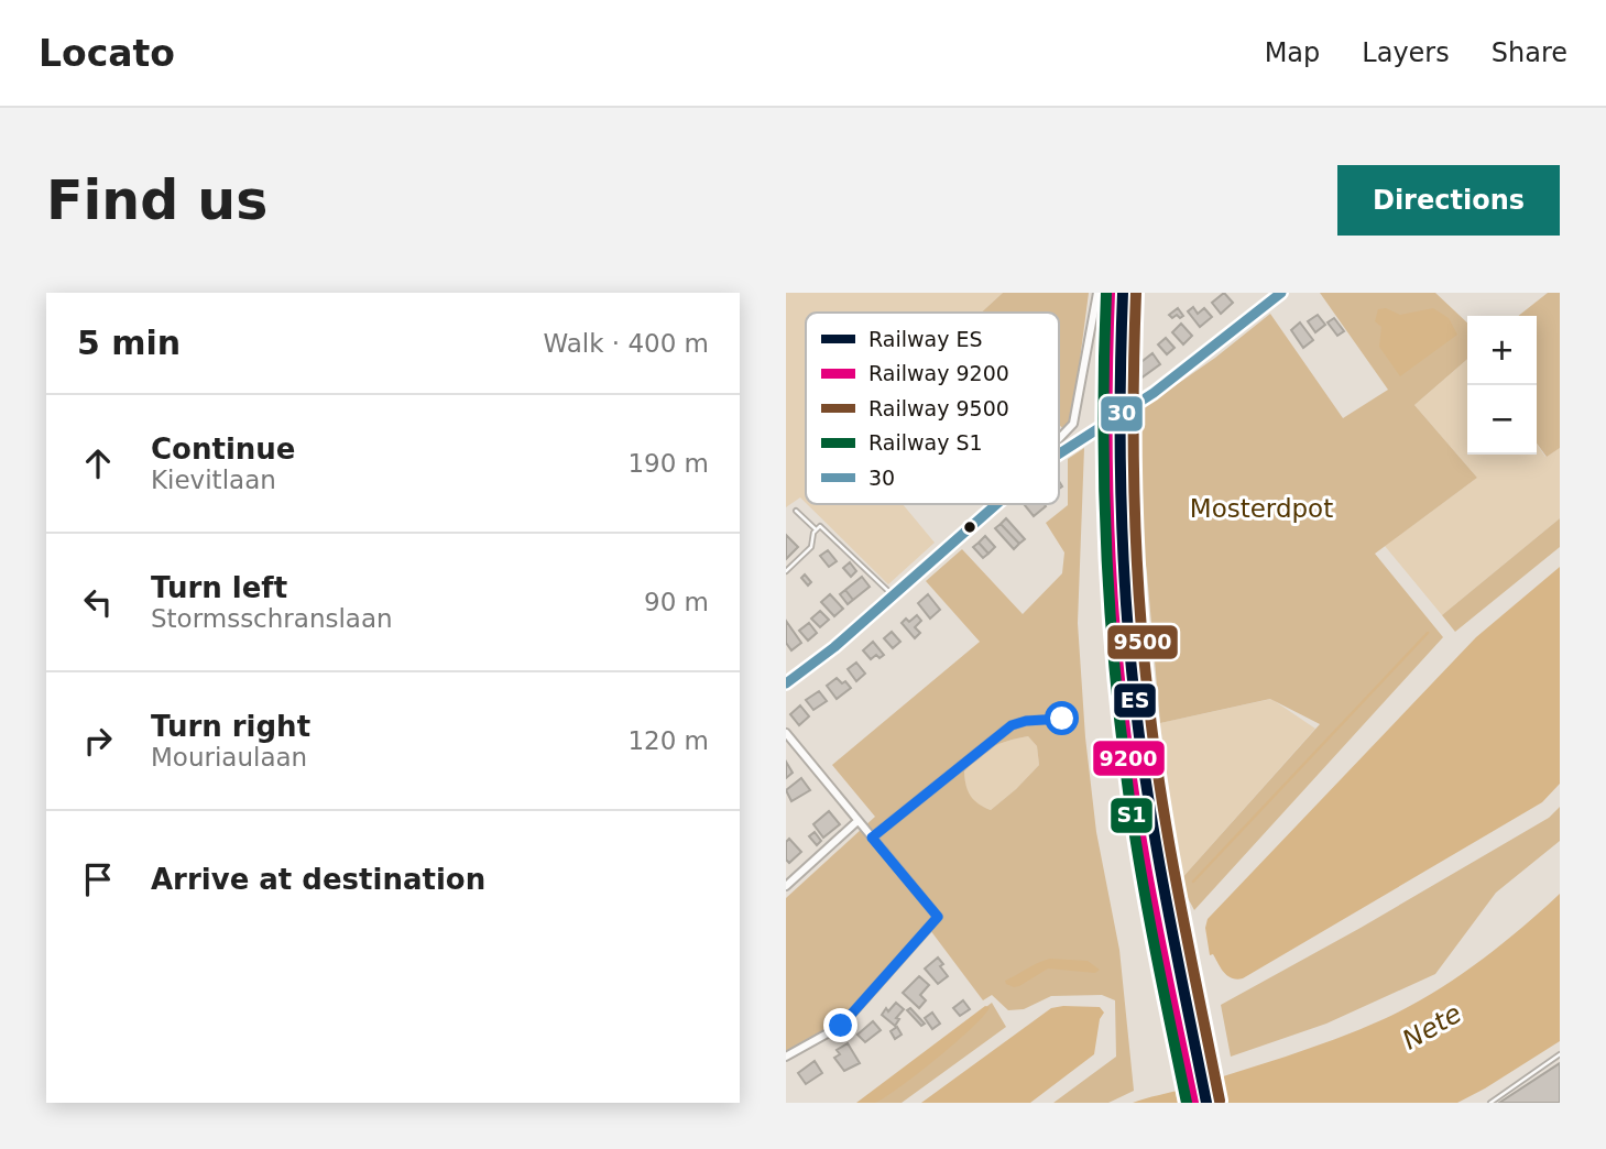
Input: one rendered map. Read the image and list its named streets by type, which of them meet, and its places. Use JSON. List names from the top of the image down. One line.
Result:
{"water":["Nete"],"parks":["Mosterdpot"],"lines":["rail line ES","rail line 9200","rail line 9500","rail line S1","transit line 30"],"legend":["Railway ES","Railway 9200","Railway 9500","Railway S1","30"],"page":{"header":"Locato","nav":["Map","Layers","Share"],"buttons":"Directions","title":"Find us","heading":["5 min","Walk · 400 m"],"map_buttons":["+","−"],"list":[["Continue","Kievitlaan","190 m"],["Turn left","Stormsschranslaan","90 m"],["Turn right","Mouriaulaan","120 m"],"Arrive at destination"]}}
